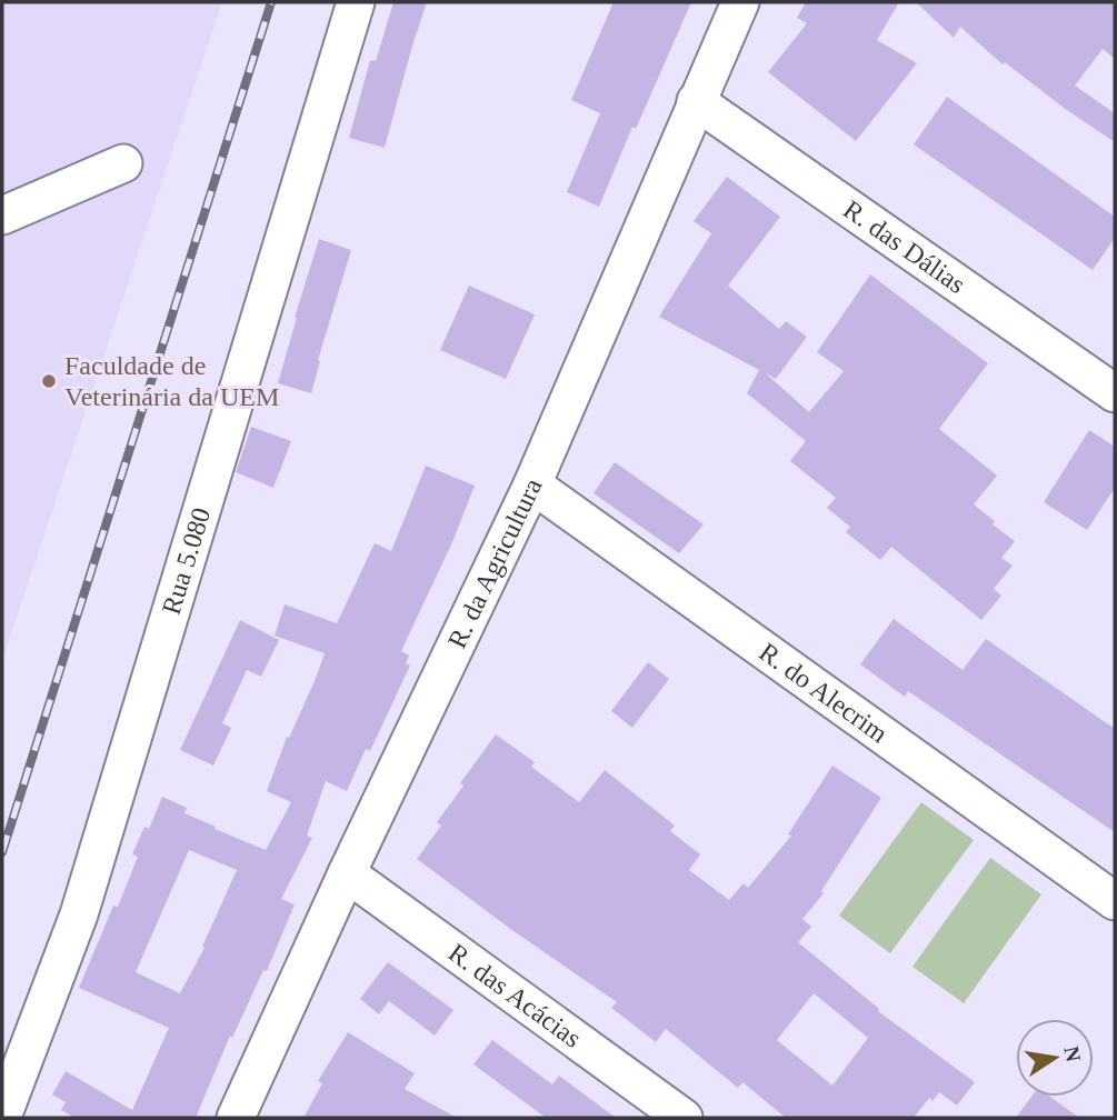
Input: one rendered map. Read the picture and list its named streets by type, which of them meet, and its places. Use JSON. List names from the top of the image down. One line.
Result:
{"streets":{"street":["R. das Dálias","Rua 5.080","R. da Agricultura","R. do Alecrim","R. das Acácias"]},"crossings":[["R. das Dálias","R. da Agricultura"],["R. da Agricultura","R. do Alecrim"],["R. da Agricultura","R. das Acácias"]],"places":["Faculdade de Veterinária da UEM"],"north":"right"}
